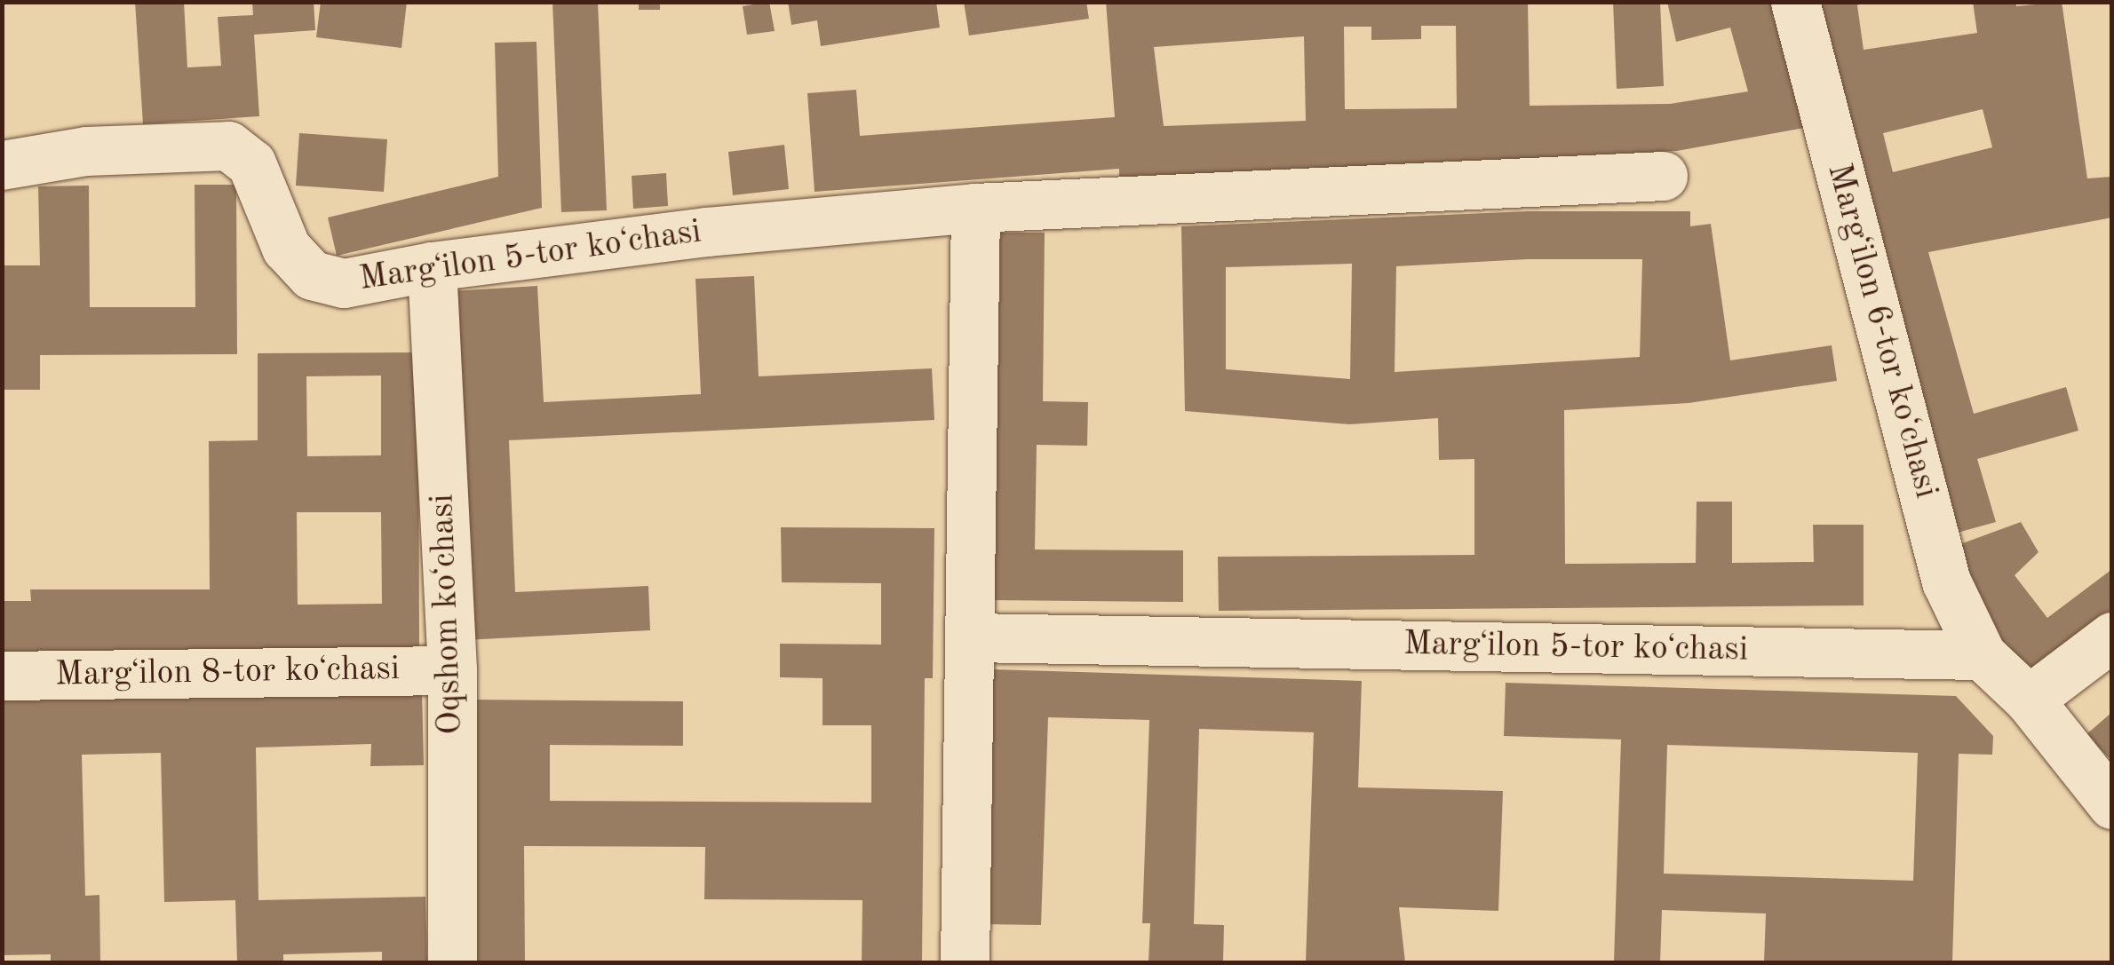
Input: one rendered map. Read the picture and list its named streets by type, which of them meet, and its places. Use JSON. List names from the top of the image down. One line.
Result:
{"streets":{"street":["Margʻilon 5-tor koʻchasi","Margʻilon 6-tor koʻchasi","Oqshom koʻchasi","Margʻilon 8-tor koʻchasi"]},"crossings":[["Margʻilon 5-tor koʻchasi","Margʻilon 6-tor koʻchasi"],["Margʻilon 5-tor koʻchasi","Oqshom koʻchasi"],["Oqshom koʻchasi","Margʻilon 8-tor koʻchasi"]]}
